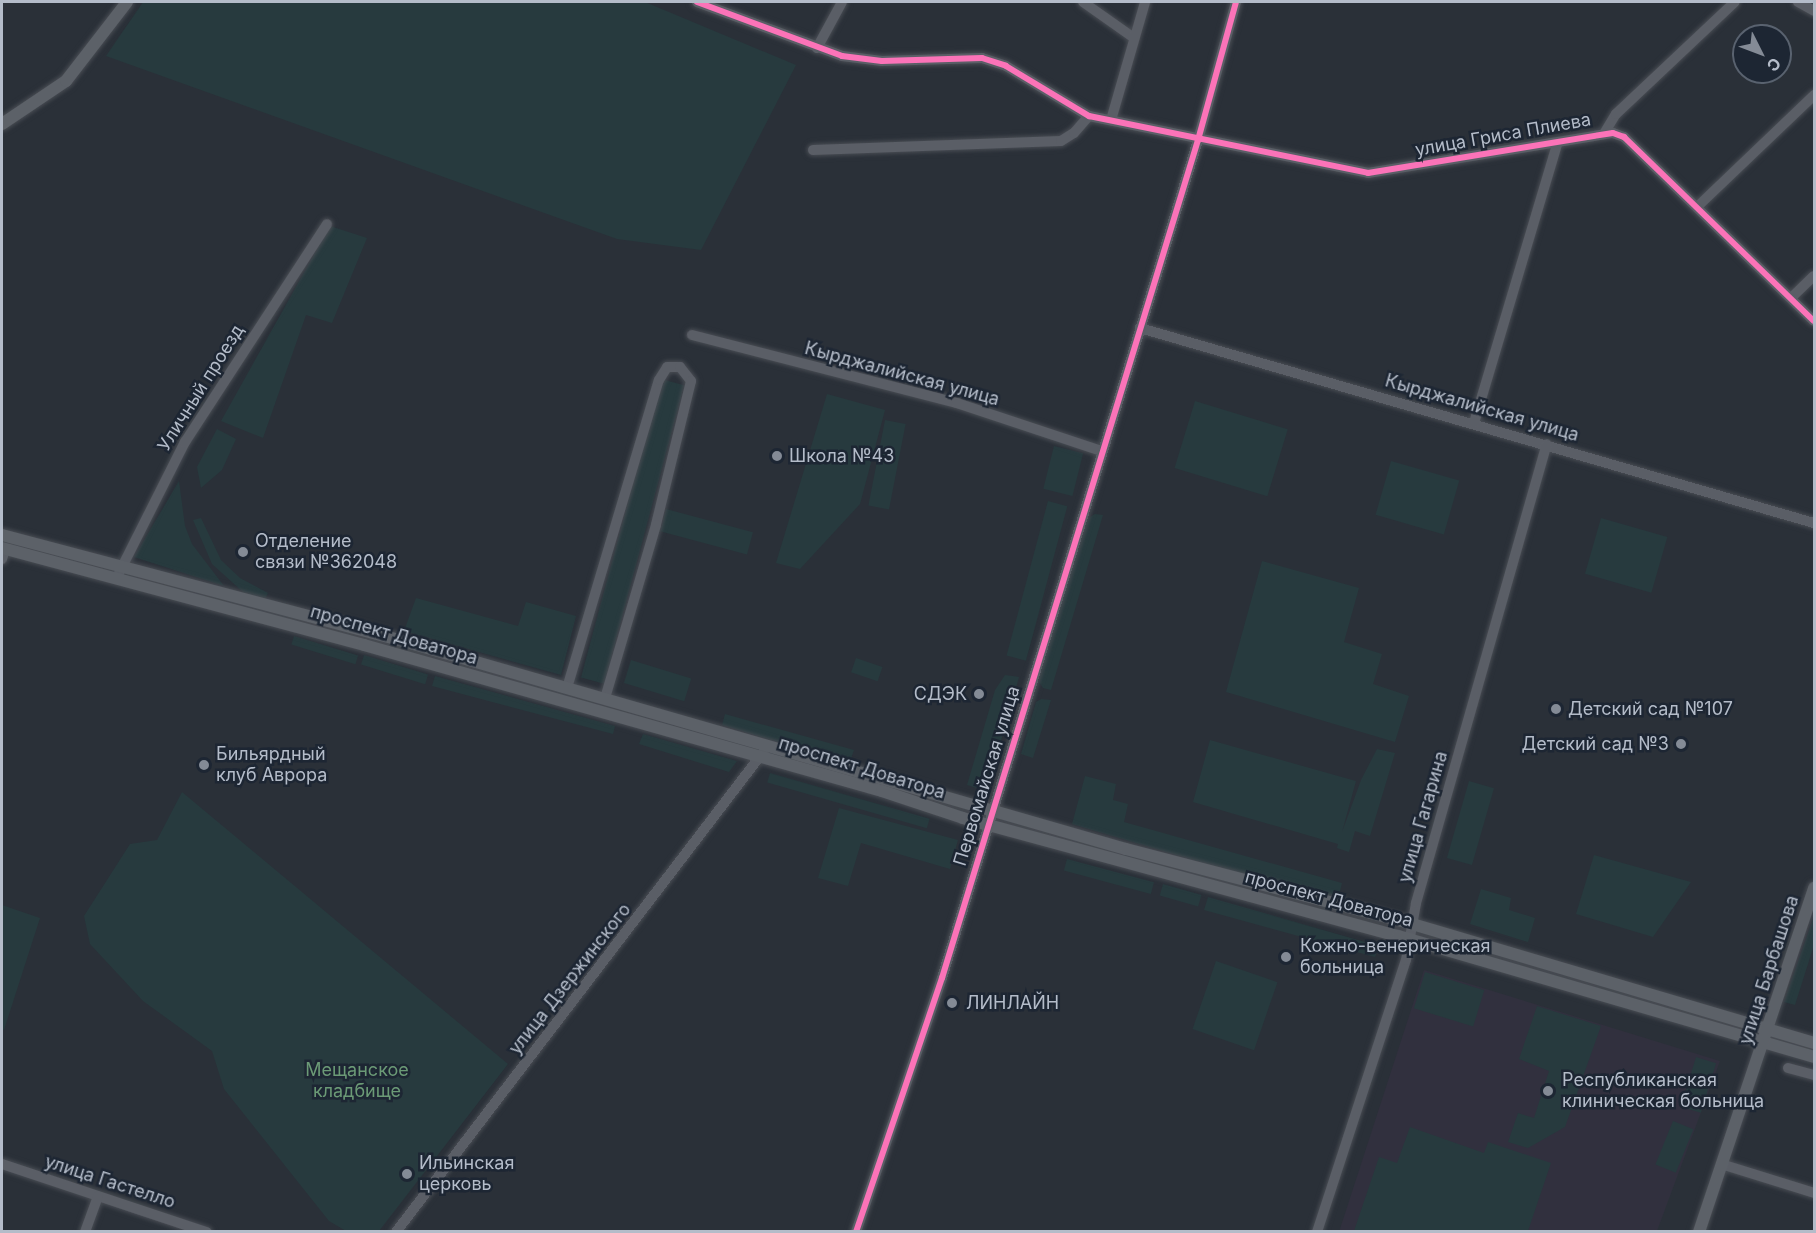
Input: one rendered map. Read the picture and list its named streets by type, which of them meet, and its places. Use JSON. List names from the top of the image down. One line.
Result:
{"streets":{"main road":["проспект Доватора","улица Барбашова"],"street":["улица Гриса Плиева","Кырджалийская улица","Уличный проезд","Первомайская улица","улица Гагарина","улица Дзержинского","улица Гастелло"]},"crossings":[["улица Гриса Плиева","Первомайская улица"],["Кырджалийская улица","Первомайская улица"],["Кырджалийская улица","улица Гагарина"],["Уличный проезд","проспект Доватора"],["проспект Доватора","Первомайская улица"],["проспект Доватора","улица Гагарина"],["проспект Доватора","улица Барбашова"],["проспект Доватора","улица Дзержинского"]],"parks":["Мещанское кладбище"],"places":["Школа №43","Отделение связи №362048","СДЭК","Детский сад №107","Детский сад №3","Бильярдный клуб Аврора","Кожно-венерическая больница","ЛИНЛАЙН","Республиканская клиническая больница","Ильинская церковь"],"north":"bottom right"}
